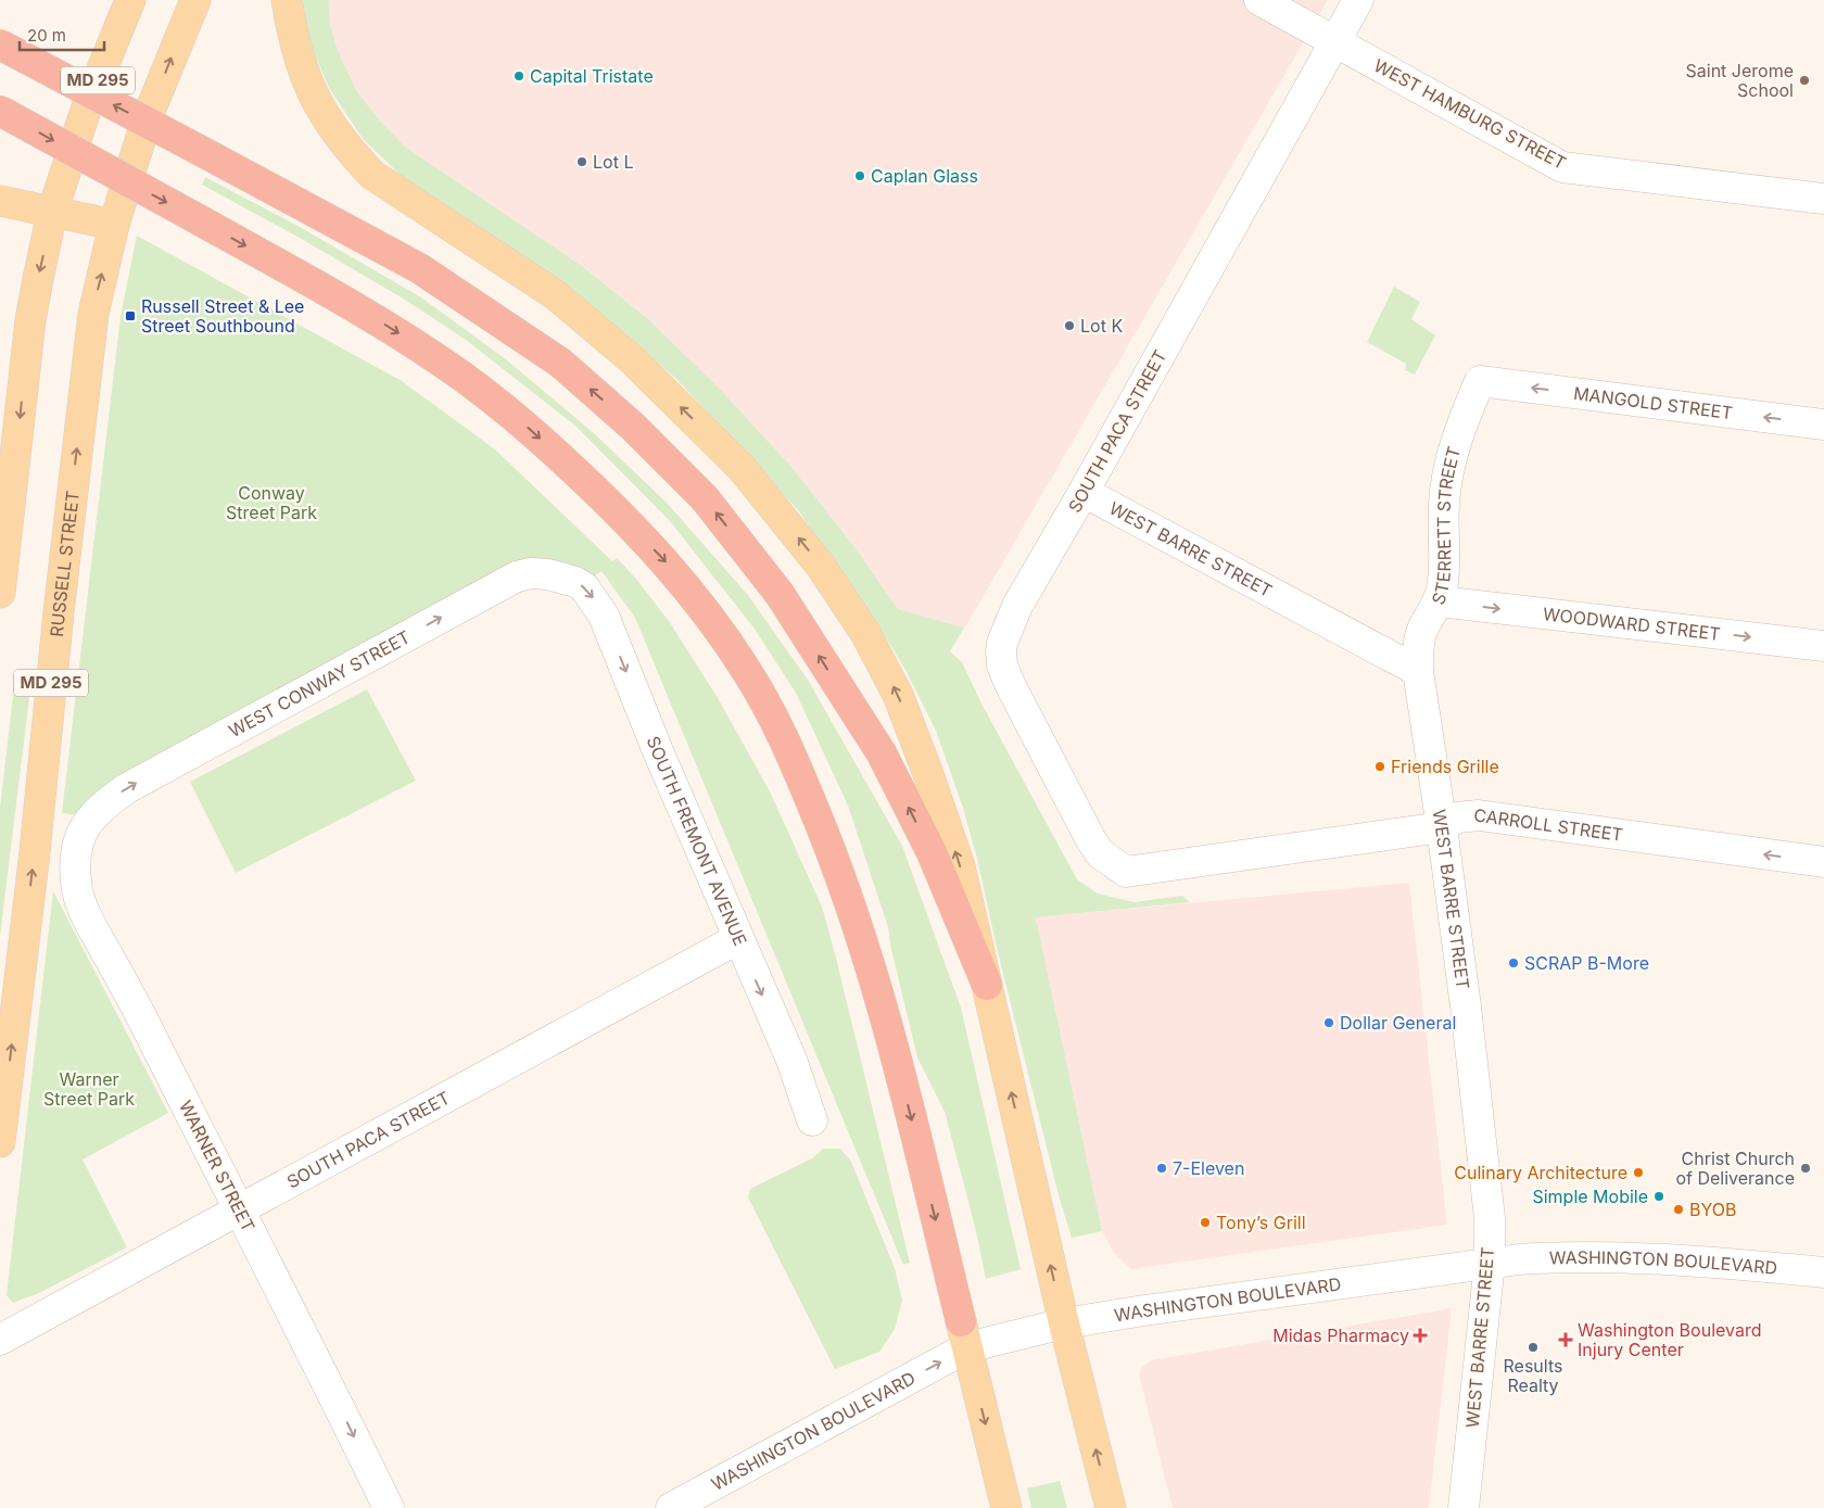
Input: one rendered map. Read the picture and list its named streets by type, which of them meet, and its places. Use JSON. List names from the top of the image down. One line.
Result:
{"streets":{"main road":["MD 295","RUSSELL STREET"],"street":["WEST HAMBURG STREET","MANGOLD STREET","SOUTH PACA STREET","STERRETT STREET","WEST BARRE STREET","WOODWARD STREET","WEST CONWAY STREET","CARROLL STREET","SOUTH FREMONT AVENUE","WARNER STREET","WASHINGTON BOULEVARD"]},"crossings":[["WEST HAMBURG STREET","SOUTH PACA STREET"],["MANGOLD STREET","STERRETT STREET"],["SOUTH PACA STREET","WEST BARRE STREET"],["SOUTH PACA STREET","CARROLL STREET"],["SOUTH PACA STREET","SOUTH FREMONT AVENUE"],["SOUTH PACA STREET","WARNER STREET"],["STERRETT STREET","WEST BARRE STREET"],["STERRETT STREET","WOODWARD STREET"],["WEST BARRE STREET","CARROLL STREET"],["WEST BARRE STREET","WASHINGTON BOULEVARD"],["WEST CONWAY STREET","SOUTH FREMONT AVENUE"],["WEST CONWAY STREET","WARNER STREET"]],"one_way":["MANGOLD STREET","WOODWARD STREET","WEST CONWAY STREET","CARROLL STREET","SOUTH FREMONT AVENUE","WARNER STREET"],"parks":["Conway Street Park","Warner Street Park"],"places":{"other":["Capital Tristate","Saint Jerome School","Lot L","Caplan Glass","Lot K","Friends Grille","SCRAP B-More","Dollar General","7-Eleven","Christ Church of Deliverance","Culinary Architecture","Simple Mobile","BYOB","Tony’s Grill","Results Realty"],"transit":["Russell Street & Lee Street Southbound"],"health":["Midas Pharmacy","Washington Boulevard Injury Center"]},"scale_bar":"20 m"}
